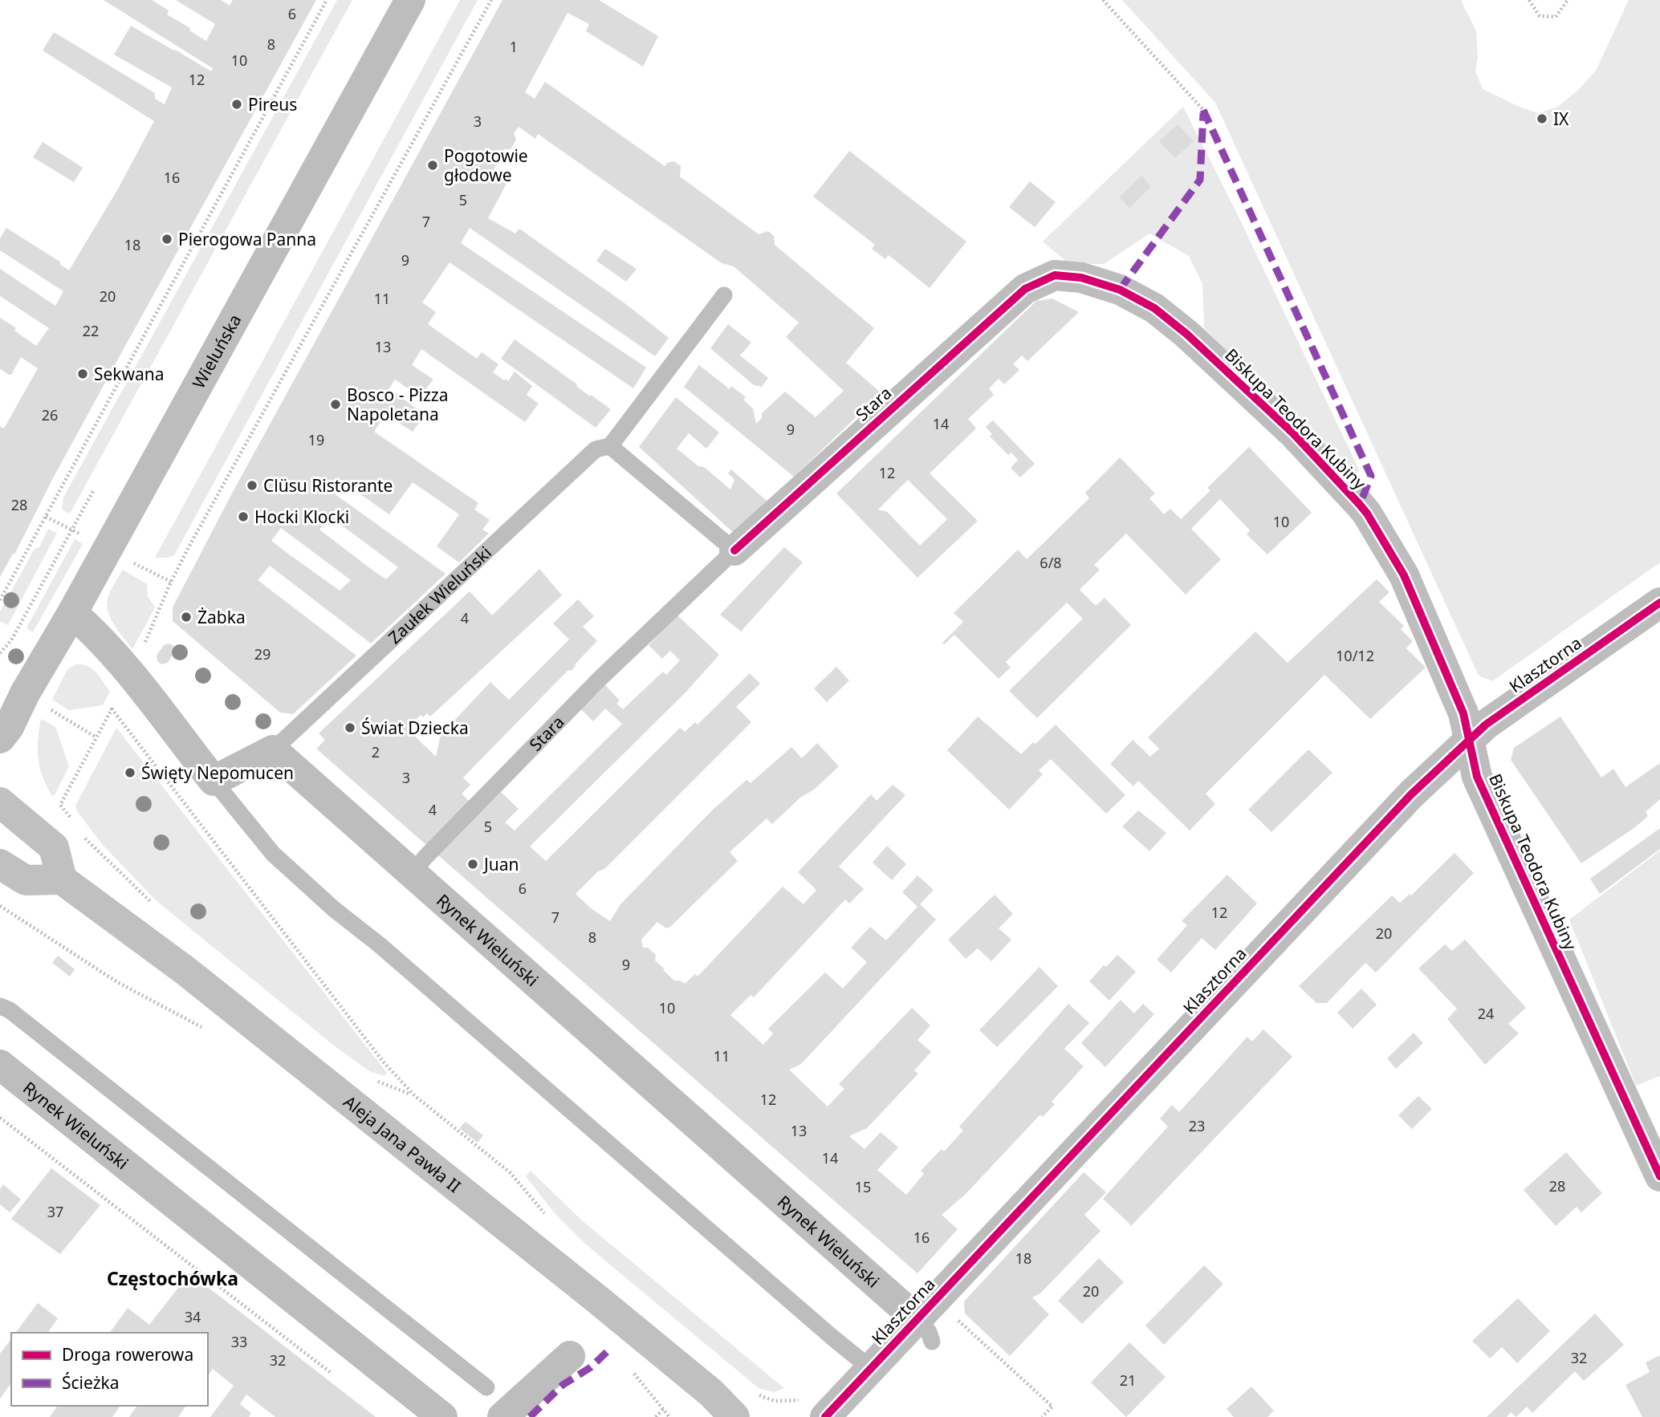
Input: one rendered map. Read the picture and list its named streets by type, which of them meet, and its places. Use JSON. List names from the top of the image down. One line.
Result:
{"streets":{"street":["Wieluńska","Stara","Biskupa Teodora Kubiny","Klasztorna","Rynek Wieluński","Aleja Jana Pawła II"],"lane":["Zaułek Wieluński"]},"crossings":[["Stara","Biskupa Teodora Kubiny"],["Stara","Rynek Wieluński"],["Biskupa Teodora Kubiny","Klasztorna"],["Zaułek Wieluński","Rynek Wieluński"],["Klasztorna","Rynek Wieluński"]],"districts":["Częstochówka"],"places":["Pireus","IX","Pogotowie głodowe","Pierogowa Panna","Sekwana","Bosco - Pizza Napoletana","Clüsu Ristorante","Hocki Klocki","Żabka","Świat Dziecka","Święty Nepomucen","Juan"],"house_numbers":["6","8","1","10","12","3","16","5","7","18","9","20","11","22","13","26","14","9","19","12","28","10","6/8","4","29","10/12","2","3","4","5","6","12","7","20","8","9","10","24","11","12","23","13","14","28","15","37","16","18","20","34","33","32","32","21"],"legend":["Droga rowerowa","Ścieżka"]}
